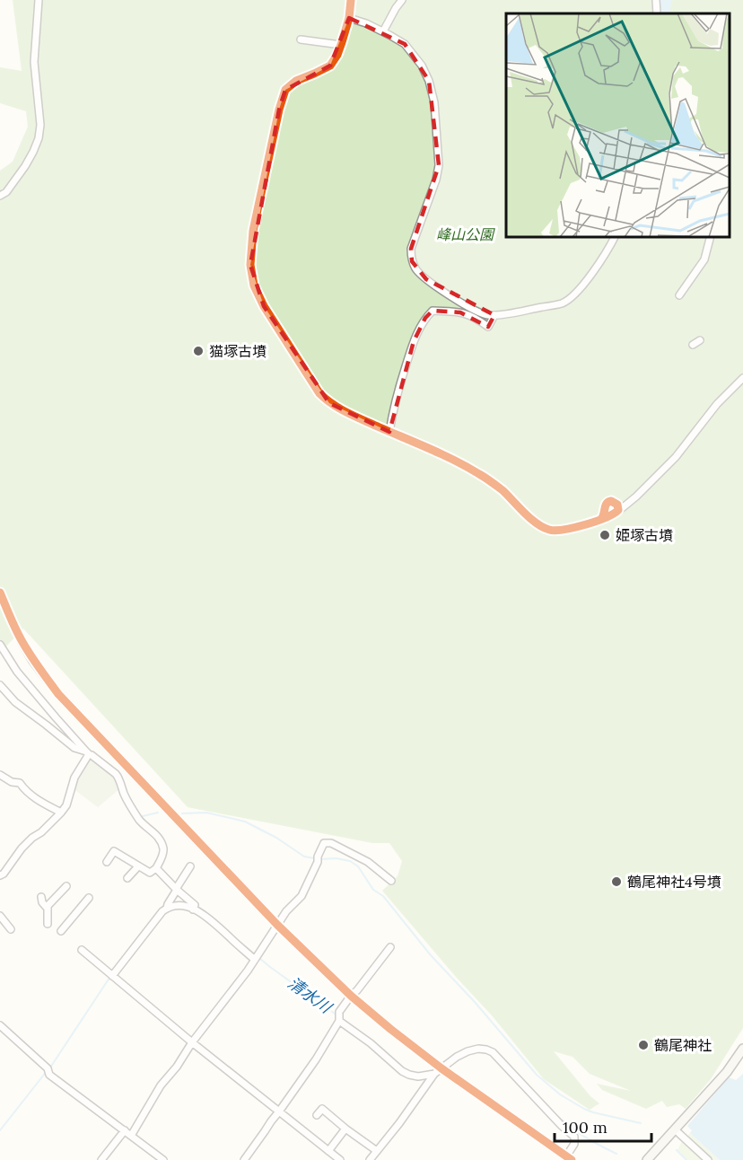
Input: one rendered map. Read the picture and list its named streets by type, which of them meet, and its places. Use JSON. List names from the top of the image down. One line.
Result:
{"water":["清水川"],"parks":["峰山公園"],"places":["猫塚古墳","姫塚古墳","鶴尾神社4号墳","鶴尾神社"],"scale_bar":"100 m"}
